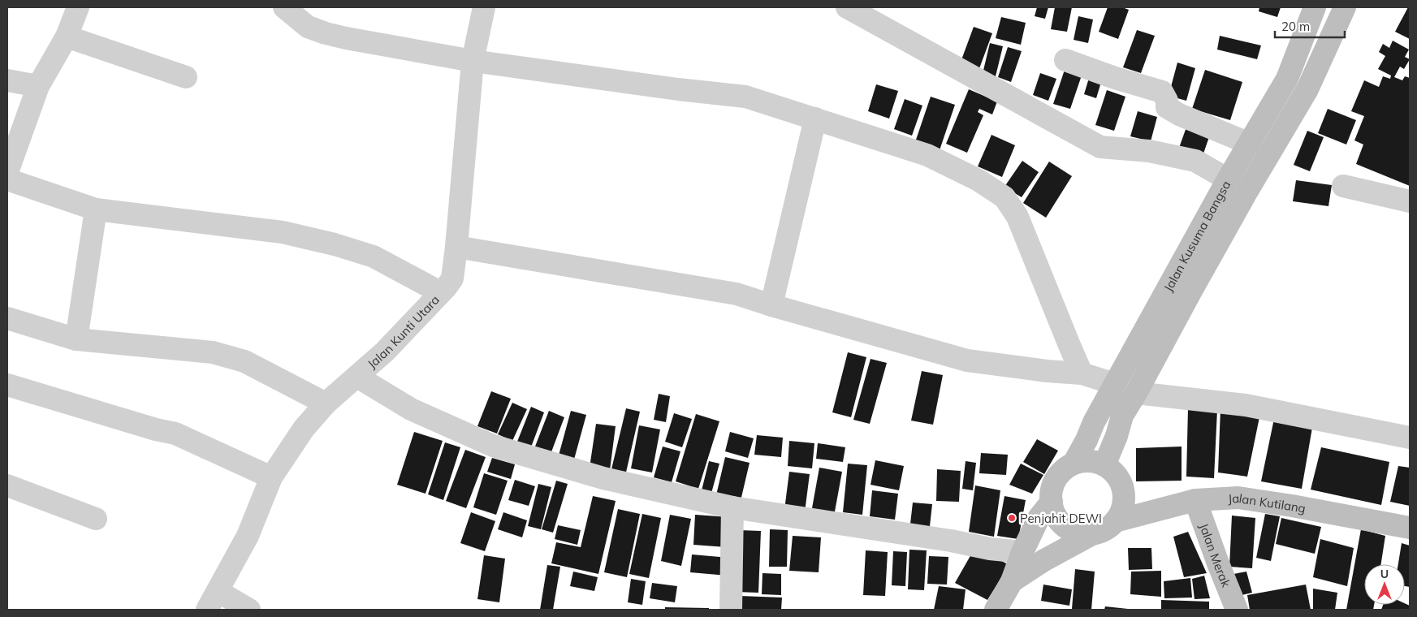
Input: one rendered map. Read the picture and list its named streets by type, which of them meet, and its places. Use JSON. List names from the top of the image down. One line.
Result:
{"streets":{"street":["Jalan Kusuma Bangsa","Jalan Kunti Utara","Jalan Kutilang","Jalan Merak"]},"crossings":[["Jalan Kusuma Bangsa","Jalan Kutilang"],["Jalan Kutilang","Jalan Merak"]],"places":["Penjahit DEWI"],"scale_bar":"20 m","north":"top"}
